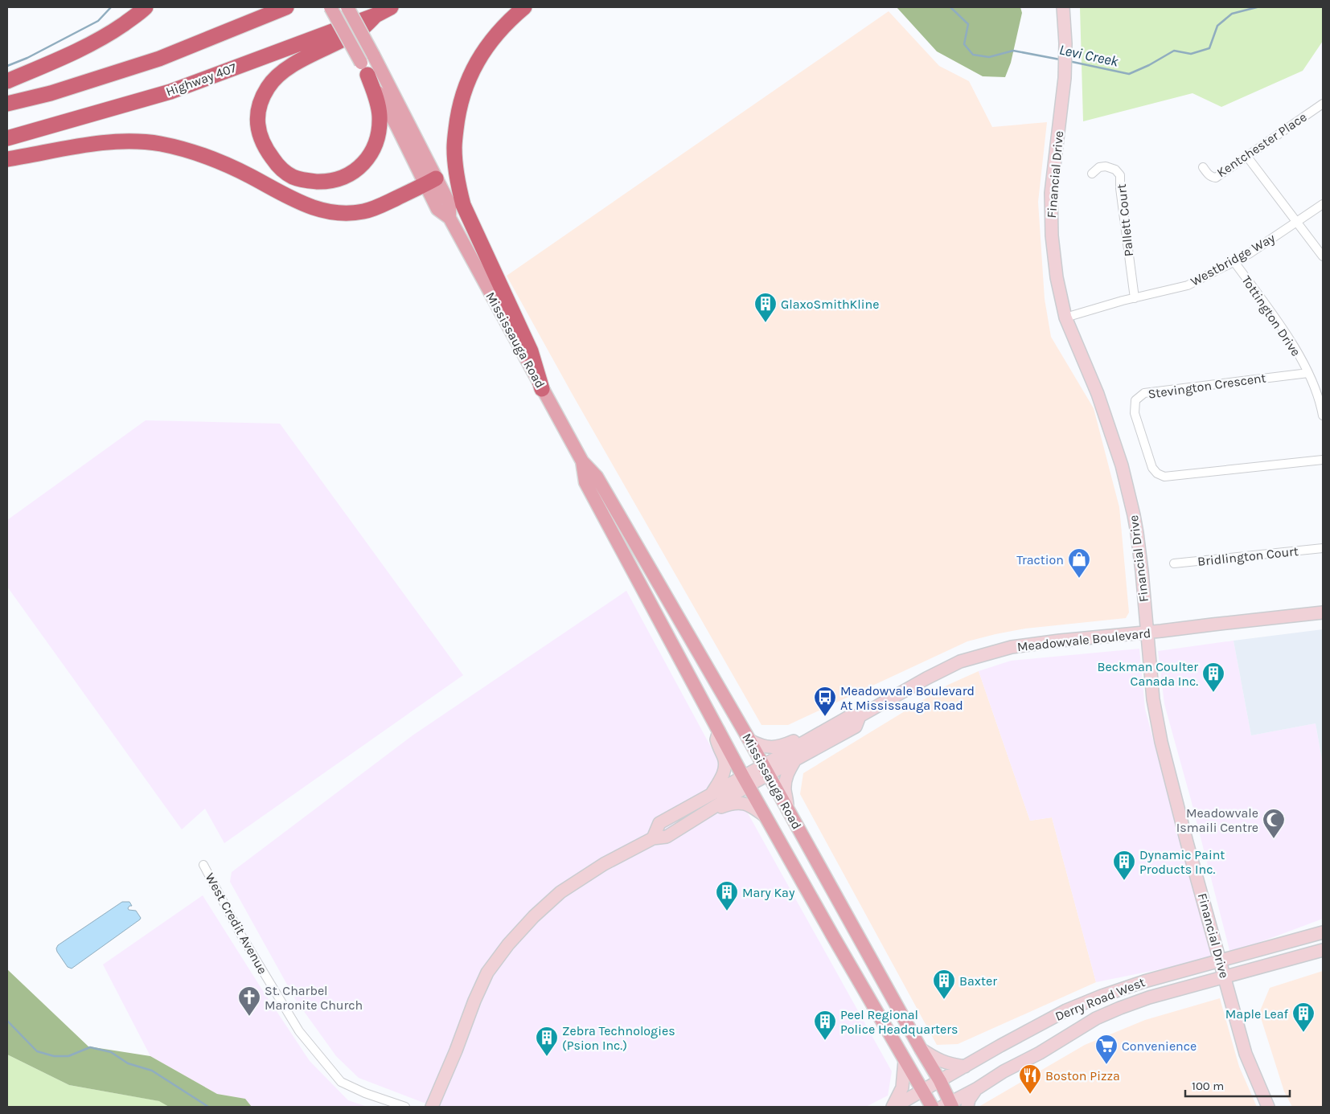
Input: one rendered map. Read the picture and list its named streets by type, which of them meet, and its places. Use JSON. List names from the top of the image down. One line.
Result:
{"streets":{"highway":["Highway 407"],"main road":["Financial Drive","Mississauga Road","Meadowvale Boulevard","Derry Road West"],"street":["Kentchester Place","Pallett Court","Westbridge Way","Tottington Drive","Stevington Crescent","Bridlington Court","West Credit Avenue"]},"crossings":[["Financial Drive","Westbridge Way"],["Financial Drive","Meadowvale Boulevard"],["Financial Drive","Derry Road West"],["Pallett Court","Westbridge Way"],["Westbridge Way","Tottington Drive"],["Tottington Drive","Stevington Crescent"],["Mississauga Road","Meadowvale Boulevard"],["Mississauga Road","Derry Road West"]],"water":["Levi Creek"],"places":{"building":["GlaxoSmithKline","Beckman Coulter Canada Inc.","Dynamic Paint Products Inc.","Mary Kay","Baxter","Maple Leaf","Peel Regional Police Headquarters","Zebra Technologies (Psion Inc.)"],"shop":["Traction"],"bus stop":["Meadowvale Boulevard At Mississauga Road"],"mosque":["Meadowvale Ismaili Centre"],"church":["St. Charbel Maronite Church"],"supermarket":["Convenience"],"restaurant":["Boston Pizza"]},"scale_bar":"100 m"}
